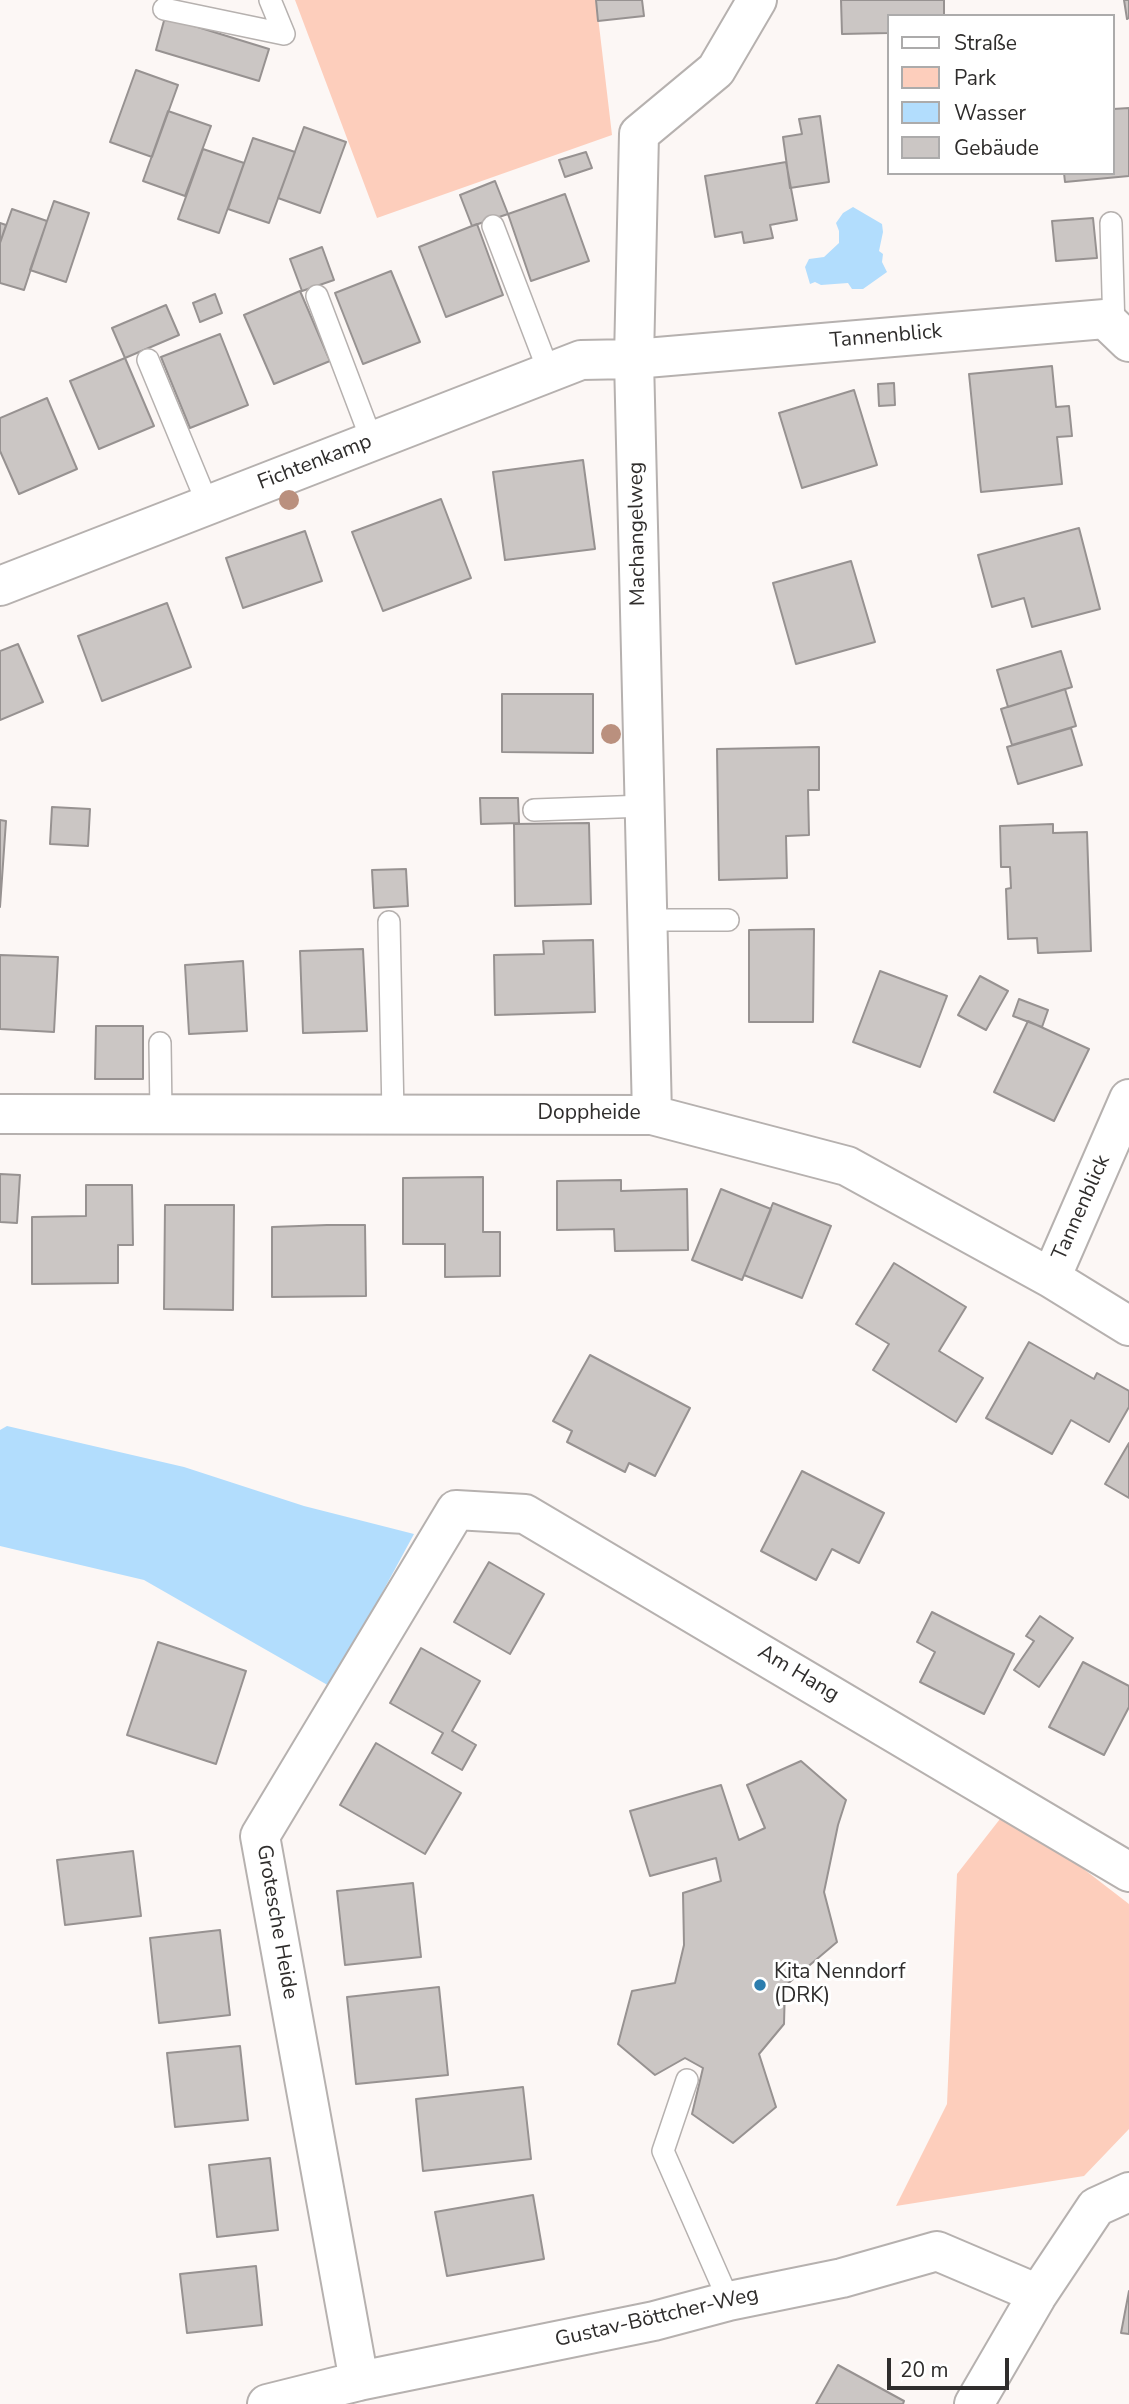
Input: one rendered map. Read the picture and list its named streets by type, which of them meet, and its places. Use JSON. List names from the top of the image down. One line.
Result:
{"streets":{"street":["Tannenblick","Fichtenkamp","Machangelweg","Doppheide","Am Hang","Grotesche Heide","Gustav-Böttcher-Weg"]},"crossings":[["Tannenblick","Fichtenkamp"],["Tannenblick","Machangelweg"],["Tannenblick","Doppheide"],["Fichtenkamp","Machangelweg"],["Machangelweg","Doppheide"],["Am Hang","Grotesche Heide"],["Grotesche Heide","Gustav-Böttcher-Weg"]],"places":["Kita Nenndorf (DRK)"],"legend":["Straße","Park","Wasser","Gebäude"],"scale_bar":"20 m"}
